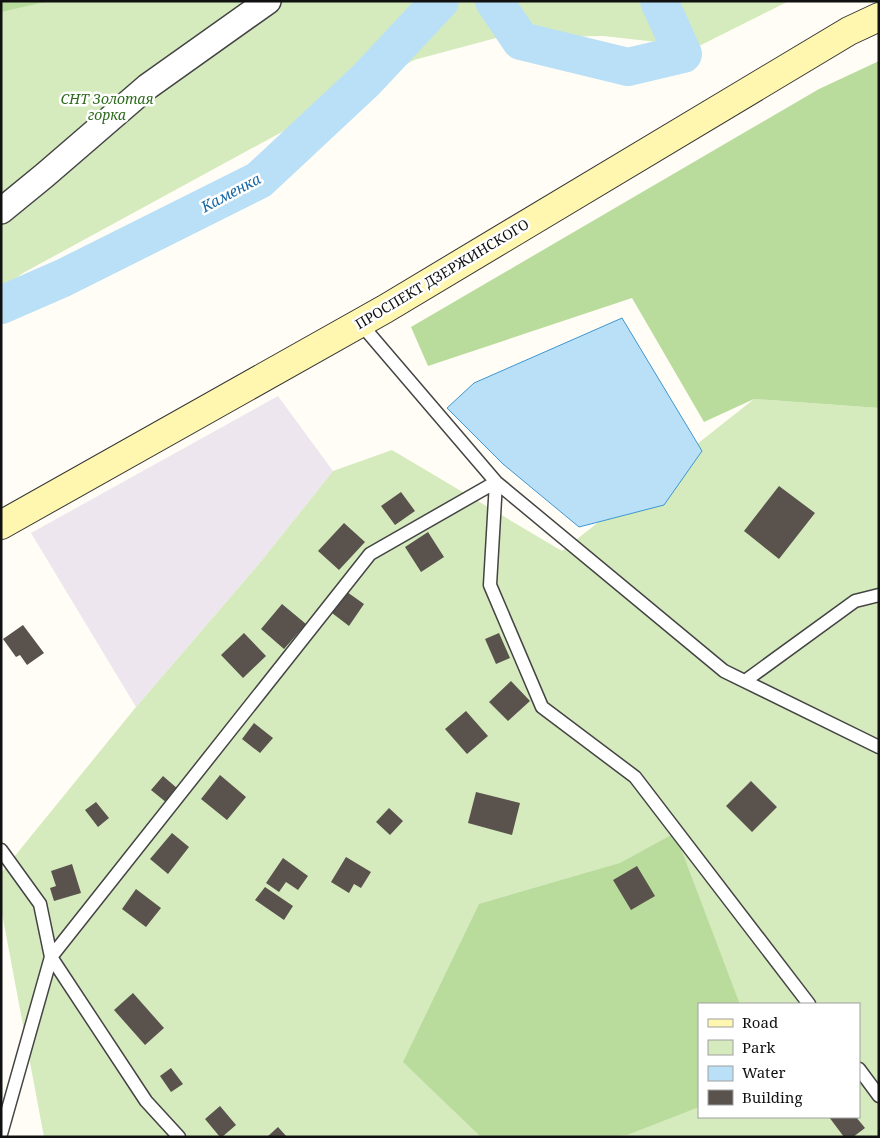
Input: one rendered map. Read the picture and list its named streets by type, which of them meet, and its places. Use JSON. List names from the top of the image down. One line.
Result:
{"streets":{"street":["ПРОСПЕКТ ДЗЕРЖИНСКОГО"]},"water":["Каменка"],"parks":["СНТ Золотая горка"],"legend":["Road","Park","Water","Building"]}
